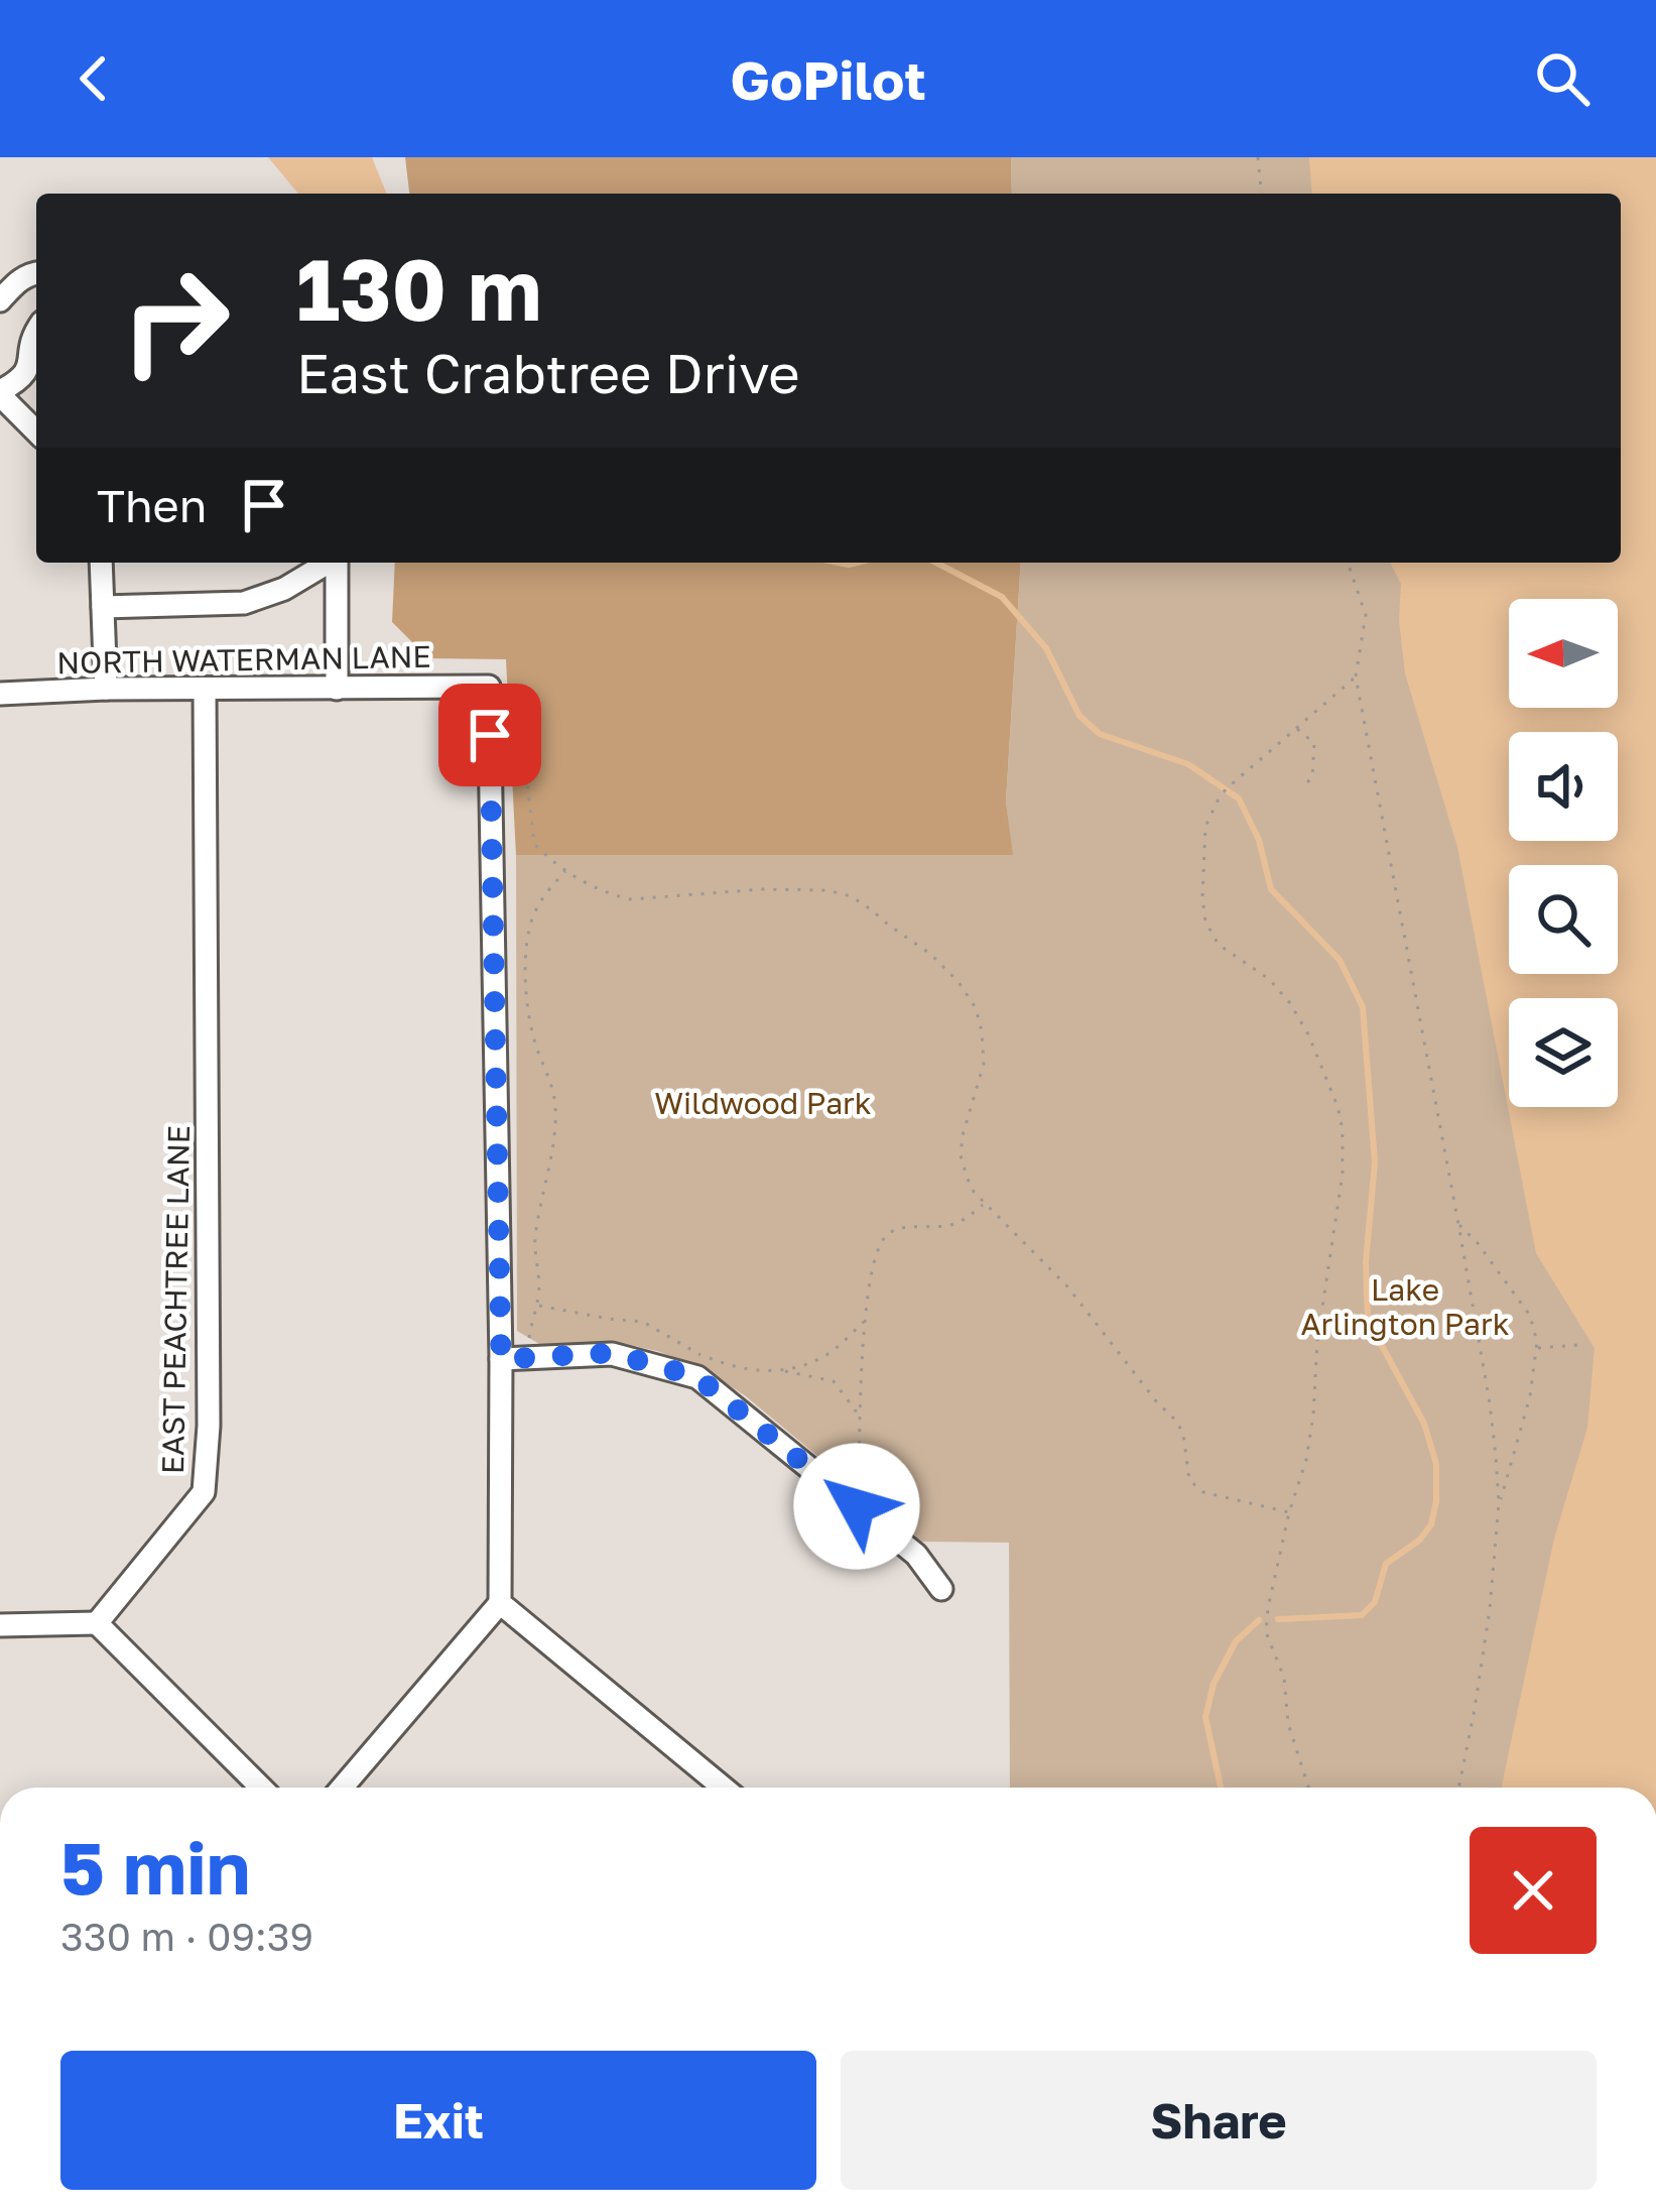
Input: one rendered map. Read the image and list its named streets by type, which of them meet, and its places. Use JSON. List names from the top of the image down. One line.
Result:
{"streets":{"street":["NORTH WATERMAN LANE","EAST PEACHTREE LANE"]},"crossings":[["NORTH WATERMAN LANE","EAST PEACHTREE LANE"]],"parks":["Wildwood Park","Lake Arlington Park"],"north":"left","page":{"header":"GoPilot","turn":["130 m","East Crabtree Drive"],"then":"Then","heading":["5 min","330 m · 09:39"],"buttons":["Exit","Share"]}}
